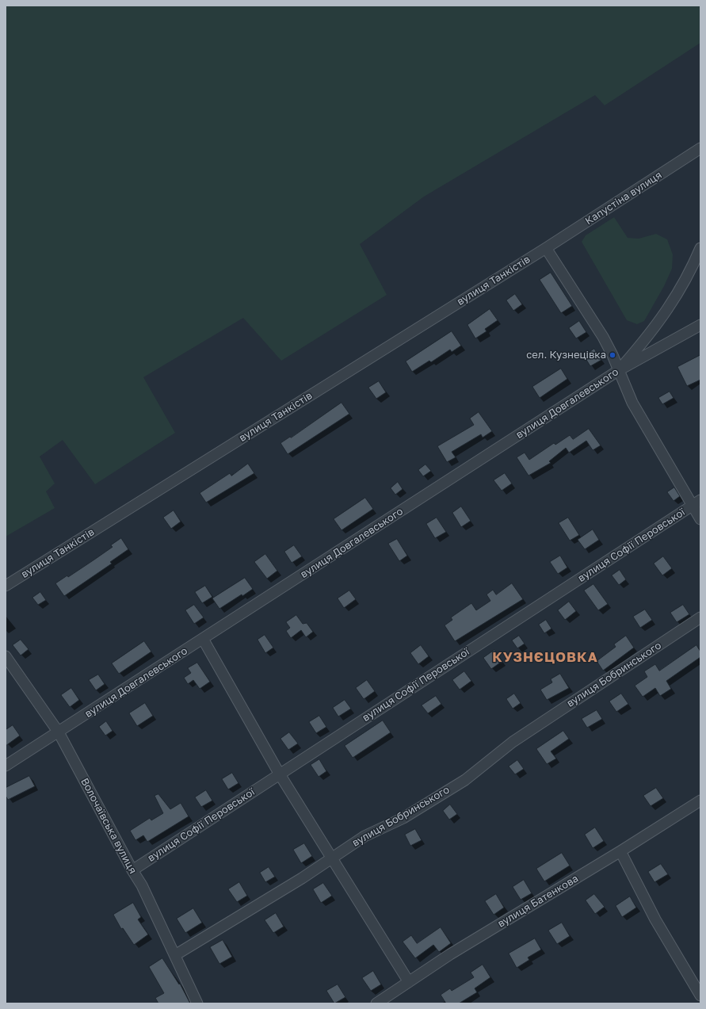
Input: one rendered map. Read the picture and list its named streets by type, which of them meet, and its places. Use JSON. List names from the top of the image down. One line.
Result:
{"streets":{"street":["Капустіна вулиця","вулиця Танкістів","вулиця Довгалевського","вулиця Софії Перовської","вулиця Бобринського","Волочаївська вулиця","вулиця Батенкова"]},"crossings":[["Капустіна вулиця","вулиця Танкістів"],["вулиця Довгалевського","Волочаївська вулиця"],["вулиця Софії Перовської","Волочаївська вулиця"],["вулиця Бобринського","Волочаївська вулиця"]],"districts":["КУЗНЄЦОВКА"],"places":["сел. Кузнецівка"]}
